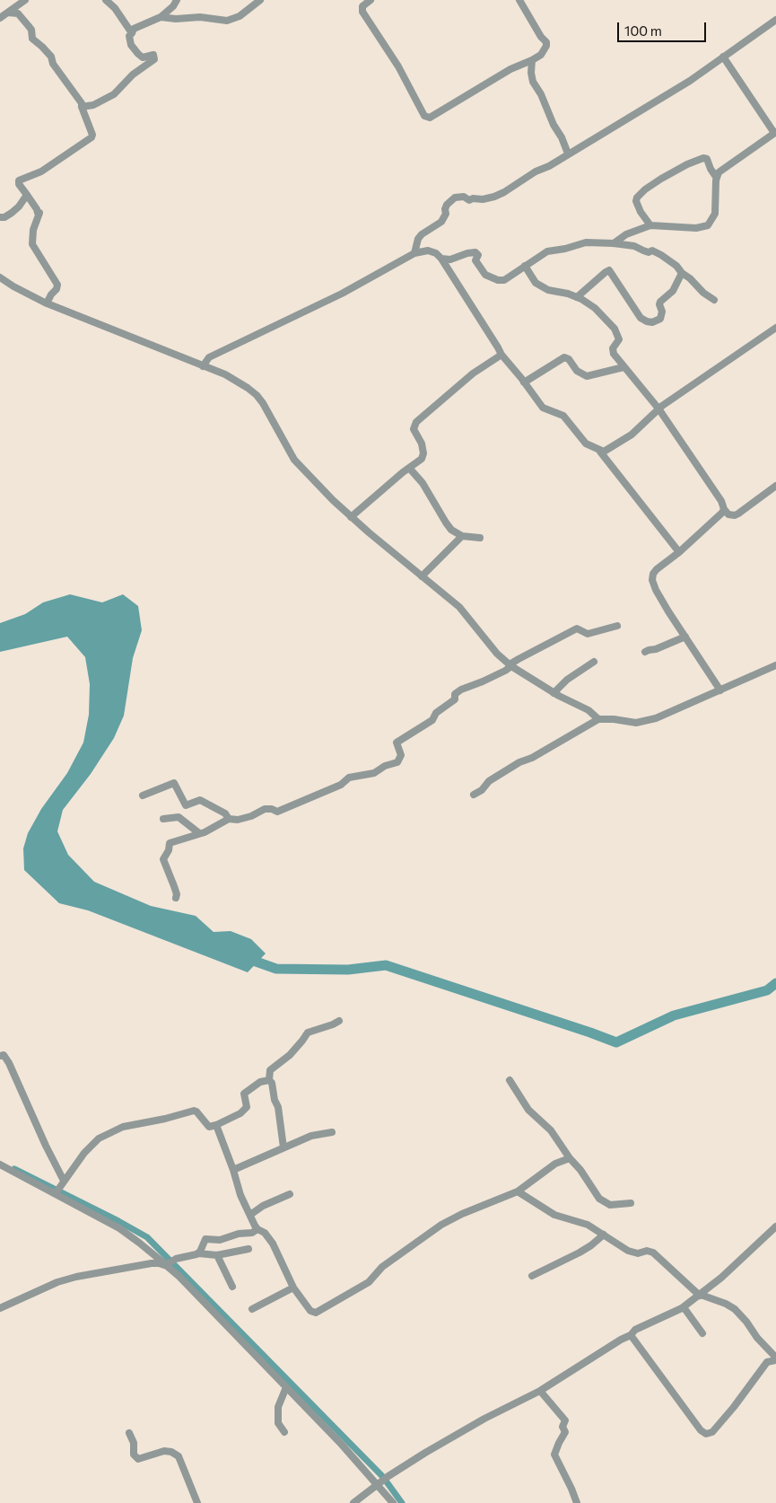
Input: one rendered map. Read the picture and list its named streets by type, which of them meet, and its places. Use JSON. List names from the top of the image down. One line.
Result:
{"scale_bar":"100 m"}
